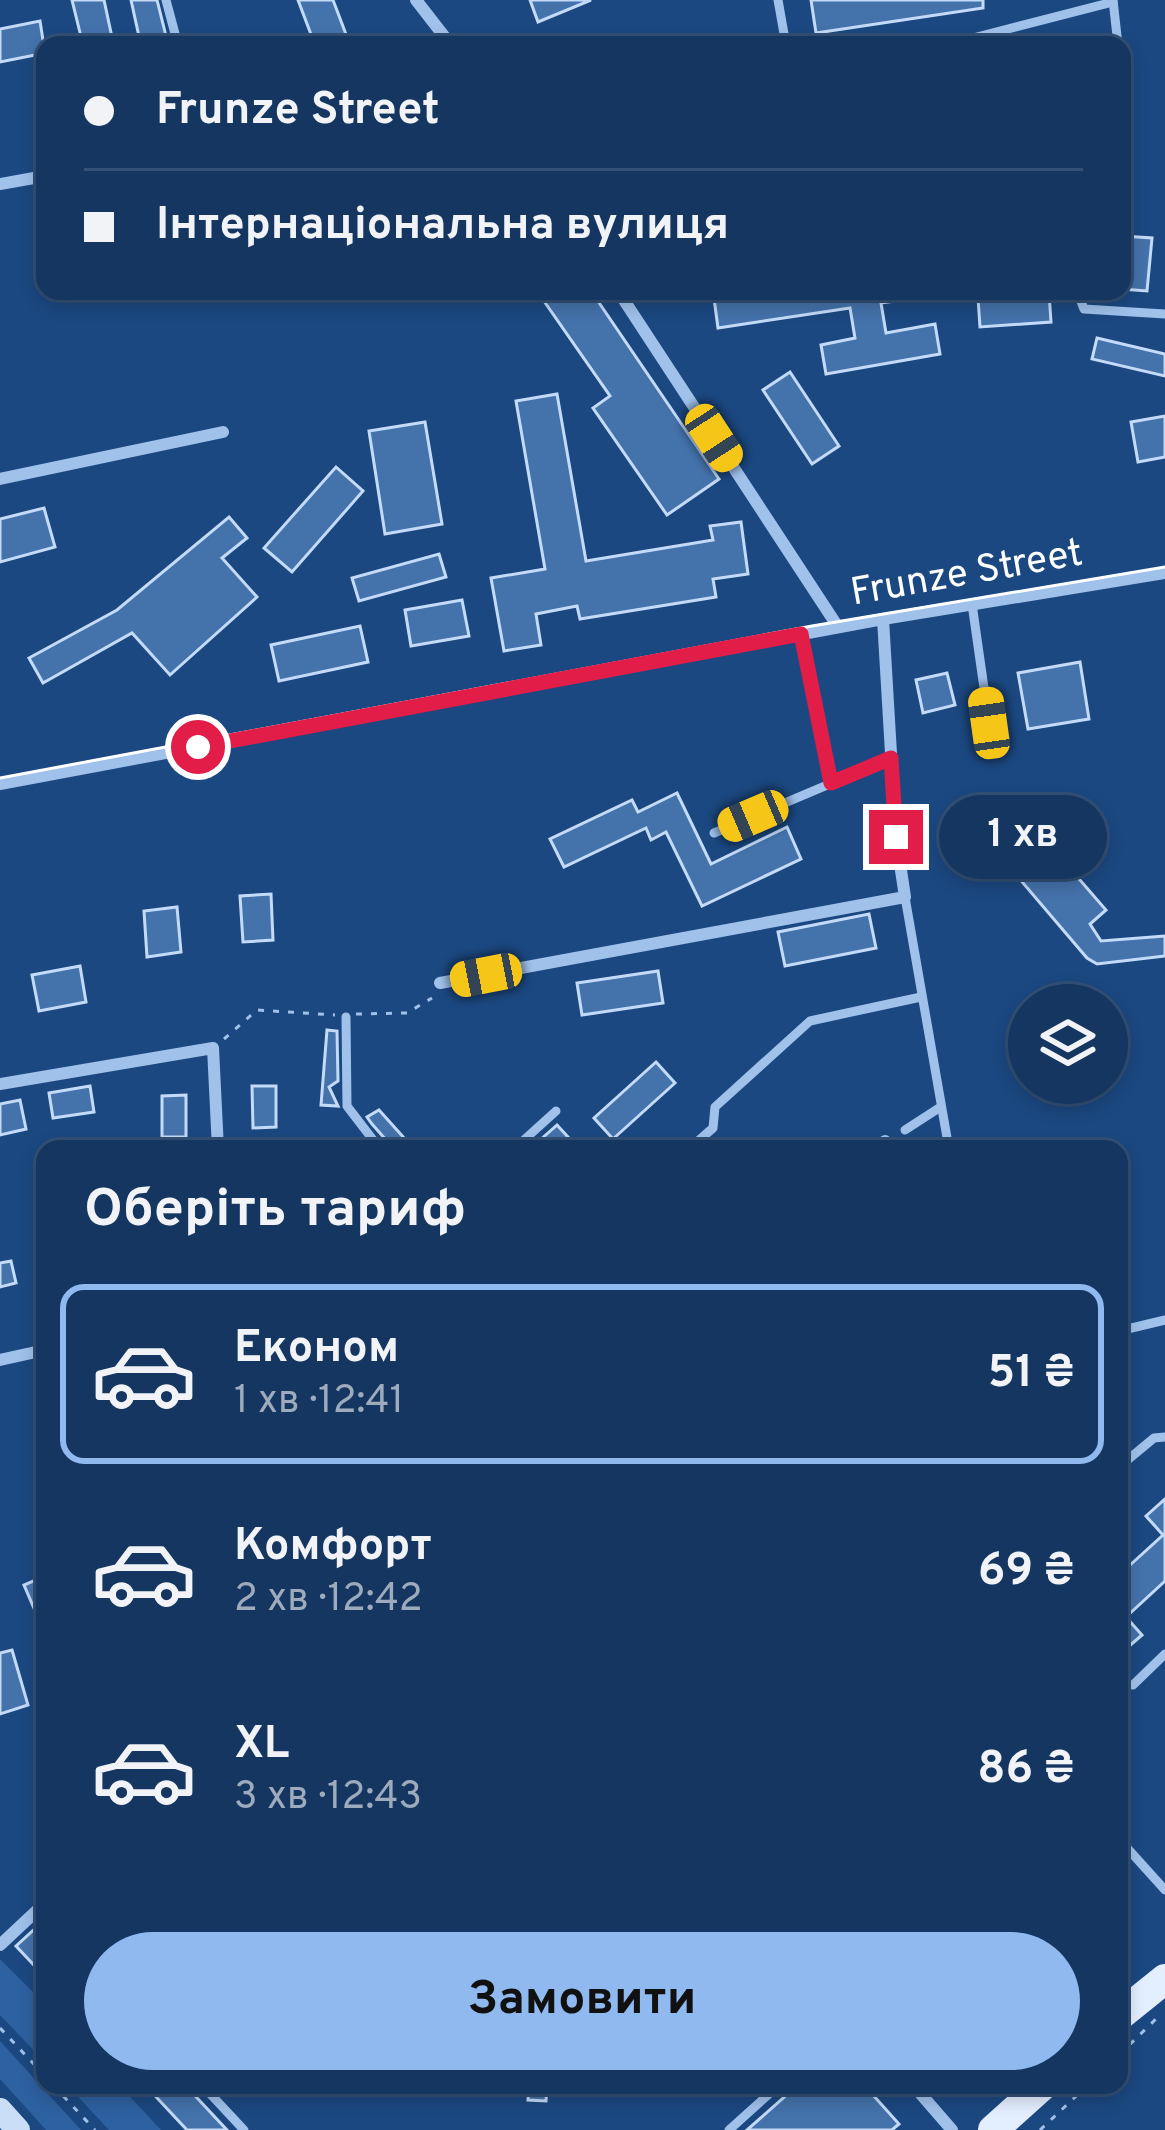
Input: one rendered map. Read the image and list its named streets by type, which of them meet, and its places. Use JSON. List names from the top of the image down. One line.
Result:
{"streets":{"street":["Frunze Street"]},"page":{"banner":["Frunze Street","Інтернаціональна вулиця"],"bubble":"1 хв","heading":"Оберіть тариф","list":[{"name":"Економ","note":"1 хв · 12:41","value":"51 ₴"},{"name":"Комфорт","note":"2 хв · 12:42","value":"69 ₴"},{"name":"XL","note":"3 хв · 12:43","value":"86 ₴"}],"buttons":"Замовити"}}
